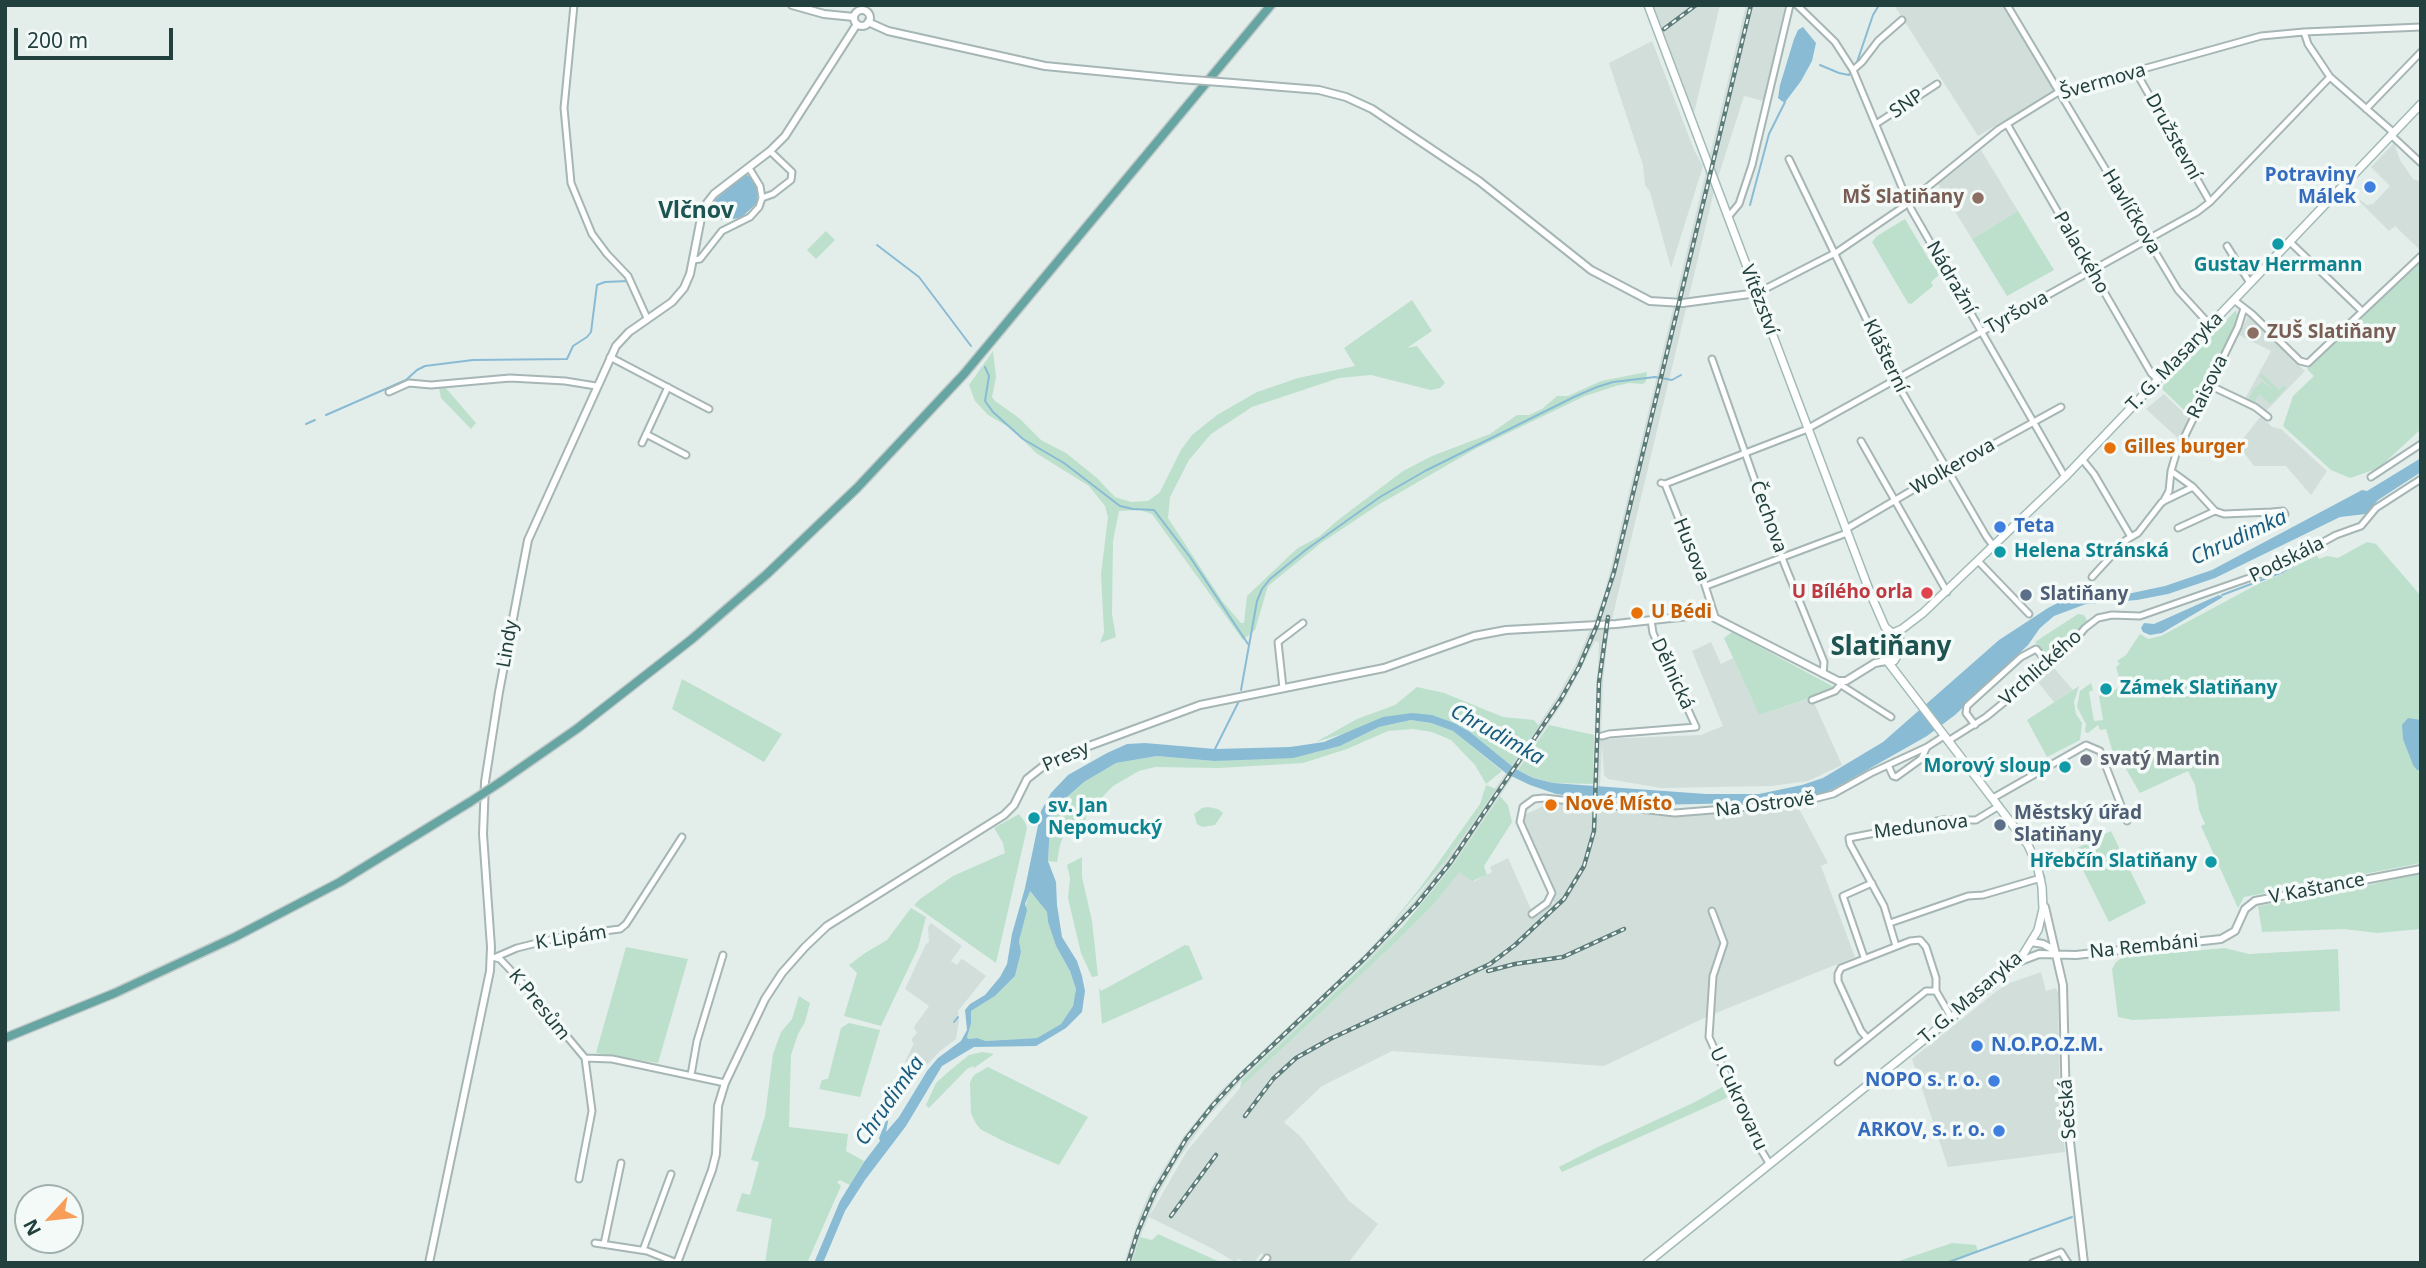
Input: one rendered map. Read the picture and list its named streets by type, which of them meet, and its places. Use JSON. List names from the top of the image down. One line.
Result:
{"streets":{"main road":["Vítězství","T. G. Masaryka"],"street":["Švermova","SNP","Družstevní","Havlíčkova","Palackého","Nádražní","Tyršova","Klášterní","Raisova","Wolkerova","Čechova","Husova","Podskála","Lindy","Vrchlického","Dělnická","Presy","Na Ostrově","Medunova","V Kaštance","K Lipám","Na Rembáni","K Presům","U Cukrovaru","Sečská"]},"crossings":[["Švermova","Družstevní"],["Švermova","Havlíčkova"],["Švermova","Palackého"],["Švermova","Nádražní"],["Švermova","Vítězství"],["Švermova","Klášterní"],["SNP","Nádražní"],["Družstevní","Tyršova"],["Havlíčkova","Tyršova"],["Havlíčkova","T. G. Masaryka"],["Palackého","Tyršova"],["Palackého","T. G. Masaryka"],["Nádražní","Tyršova"],["Nádražní","T. G. Masaryka"],["Nádražní","Wolkerova"],["Vítězství","Tyršova"],["Vítězství","T. G. Masaryka"],["Vítězství","Wolkerova"],["Tyršova","Klášterní"],["Tyršova","Čechova"],["Tyršova","Husova"],["Klášterní","T. G. Masaryka"],["Klášterní","Wolkerova"],["T. G. Masaryka","Vrchlického"],["T. G. Masaryka","Na Ostrově"],["T. G. Masaryka","Medunova"],["T. G. Masaryka","U Cukrovaru"],["T. G. Masaryka","Sečská"],["Wolkerova","Čechova"],["Wolkerova","Husova"],["Husova","Presy"],["Podskála","Vrchlického"],["Lindy","K Lipám"],["Lindy","K Presům"],["Vrchlického","Na Ostrově"],["Dělnická","Presy"],["Presy","K Presům"],["V Kaštance","Na Rembáni"],["K Lipám","K Presům"],["Na Rembáni","Sečská"]],"districts":["Vlčnov","Slatiňany"],"water":["Chrudimka"],"places":["Potraviny Málek","MŠ Slatiňany","Gustav Herrmann","ZUŠ Slatiňany","Gilles burger","Teta","Helena Stránská","U Bílého orla","Slatiňany","U Bédi","Zámek Slatiňany","svatý Martin","Morový sloup","Nové Místo","sv. Jan Nepomucký","Městský úřad Slatiňany","Hřebčín Slatiňany","N.O.P.O.Z.M.","NOPO s. r. o.","ARKOV, s. r. o."],"scale_bar":"200 m","north":"bottom left"}
